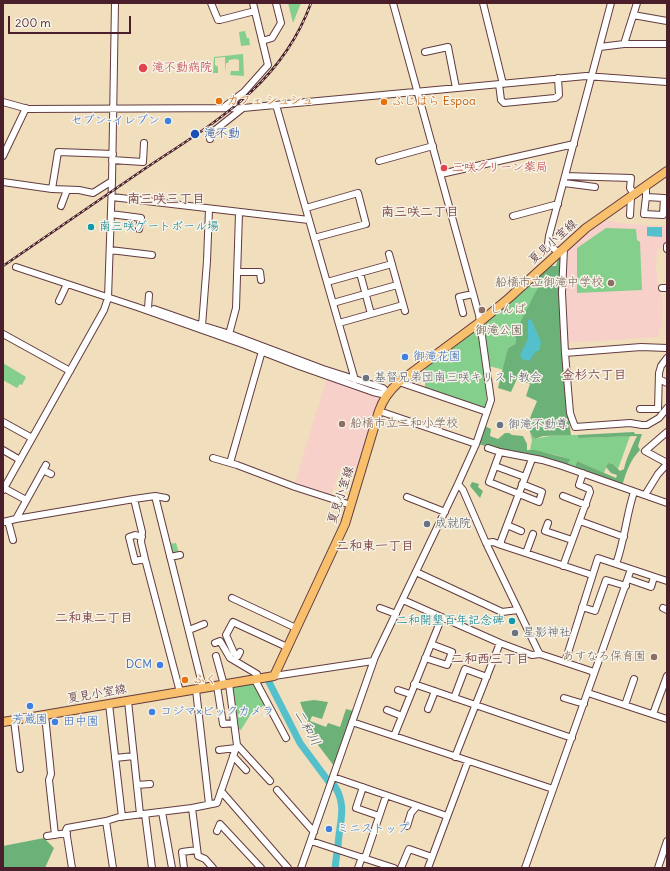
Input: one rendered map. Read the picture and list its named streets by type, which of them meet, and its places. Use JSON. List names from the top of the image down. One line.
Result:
{"streets":{"main road":["夏見小室線"]},"districts":["南三咲三丁目","南三咲二丁目","金杉六丁目","二和東一丁目","二和東二丁目","二和西三丁目"],"water":["二和川"],"parks":["御滝公園"],"places":["滝不動病院","カフェ シュシュ","ふじはら Espoa","セブン-イレブン","滝不動","三咲グリーン薬局","南三咲ゲートボール場","船橋市立御滝中学校","しんば","御滝花園","基督兄弟団南三咲キリスト教会","船橋市立二和小学校","御滝不動尊","成就院","二和開墾百年記念碑","星影神社","あすなろ保育園","DCM","ふく","芳蔵園","コジマ×ビックカメラ","田中園","ミニストップ"],"scale_bar":"200 m"}
